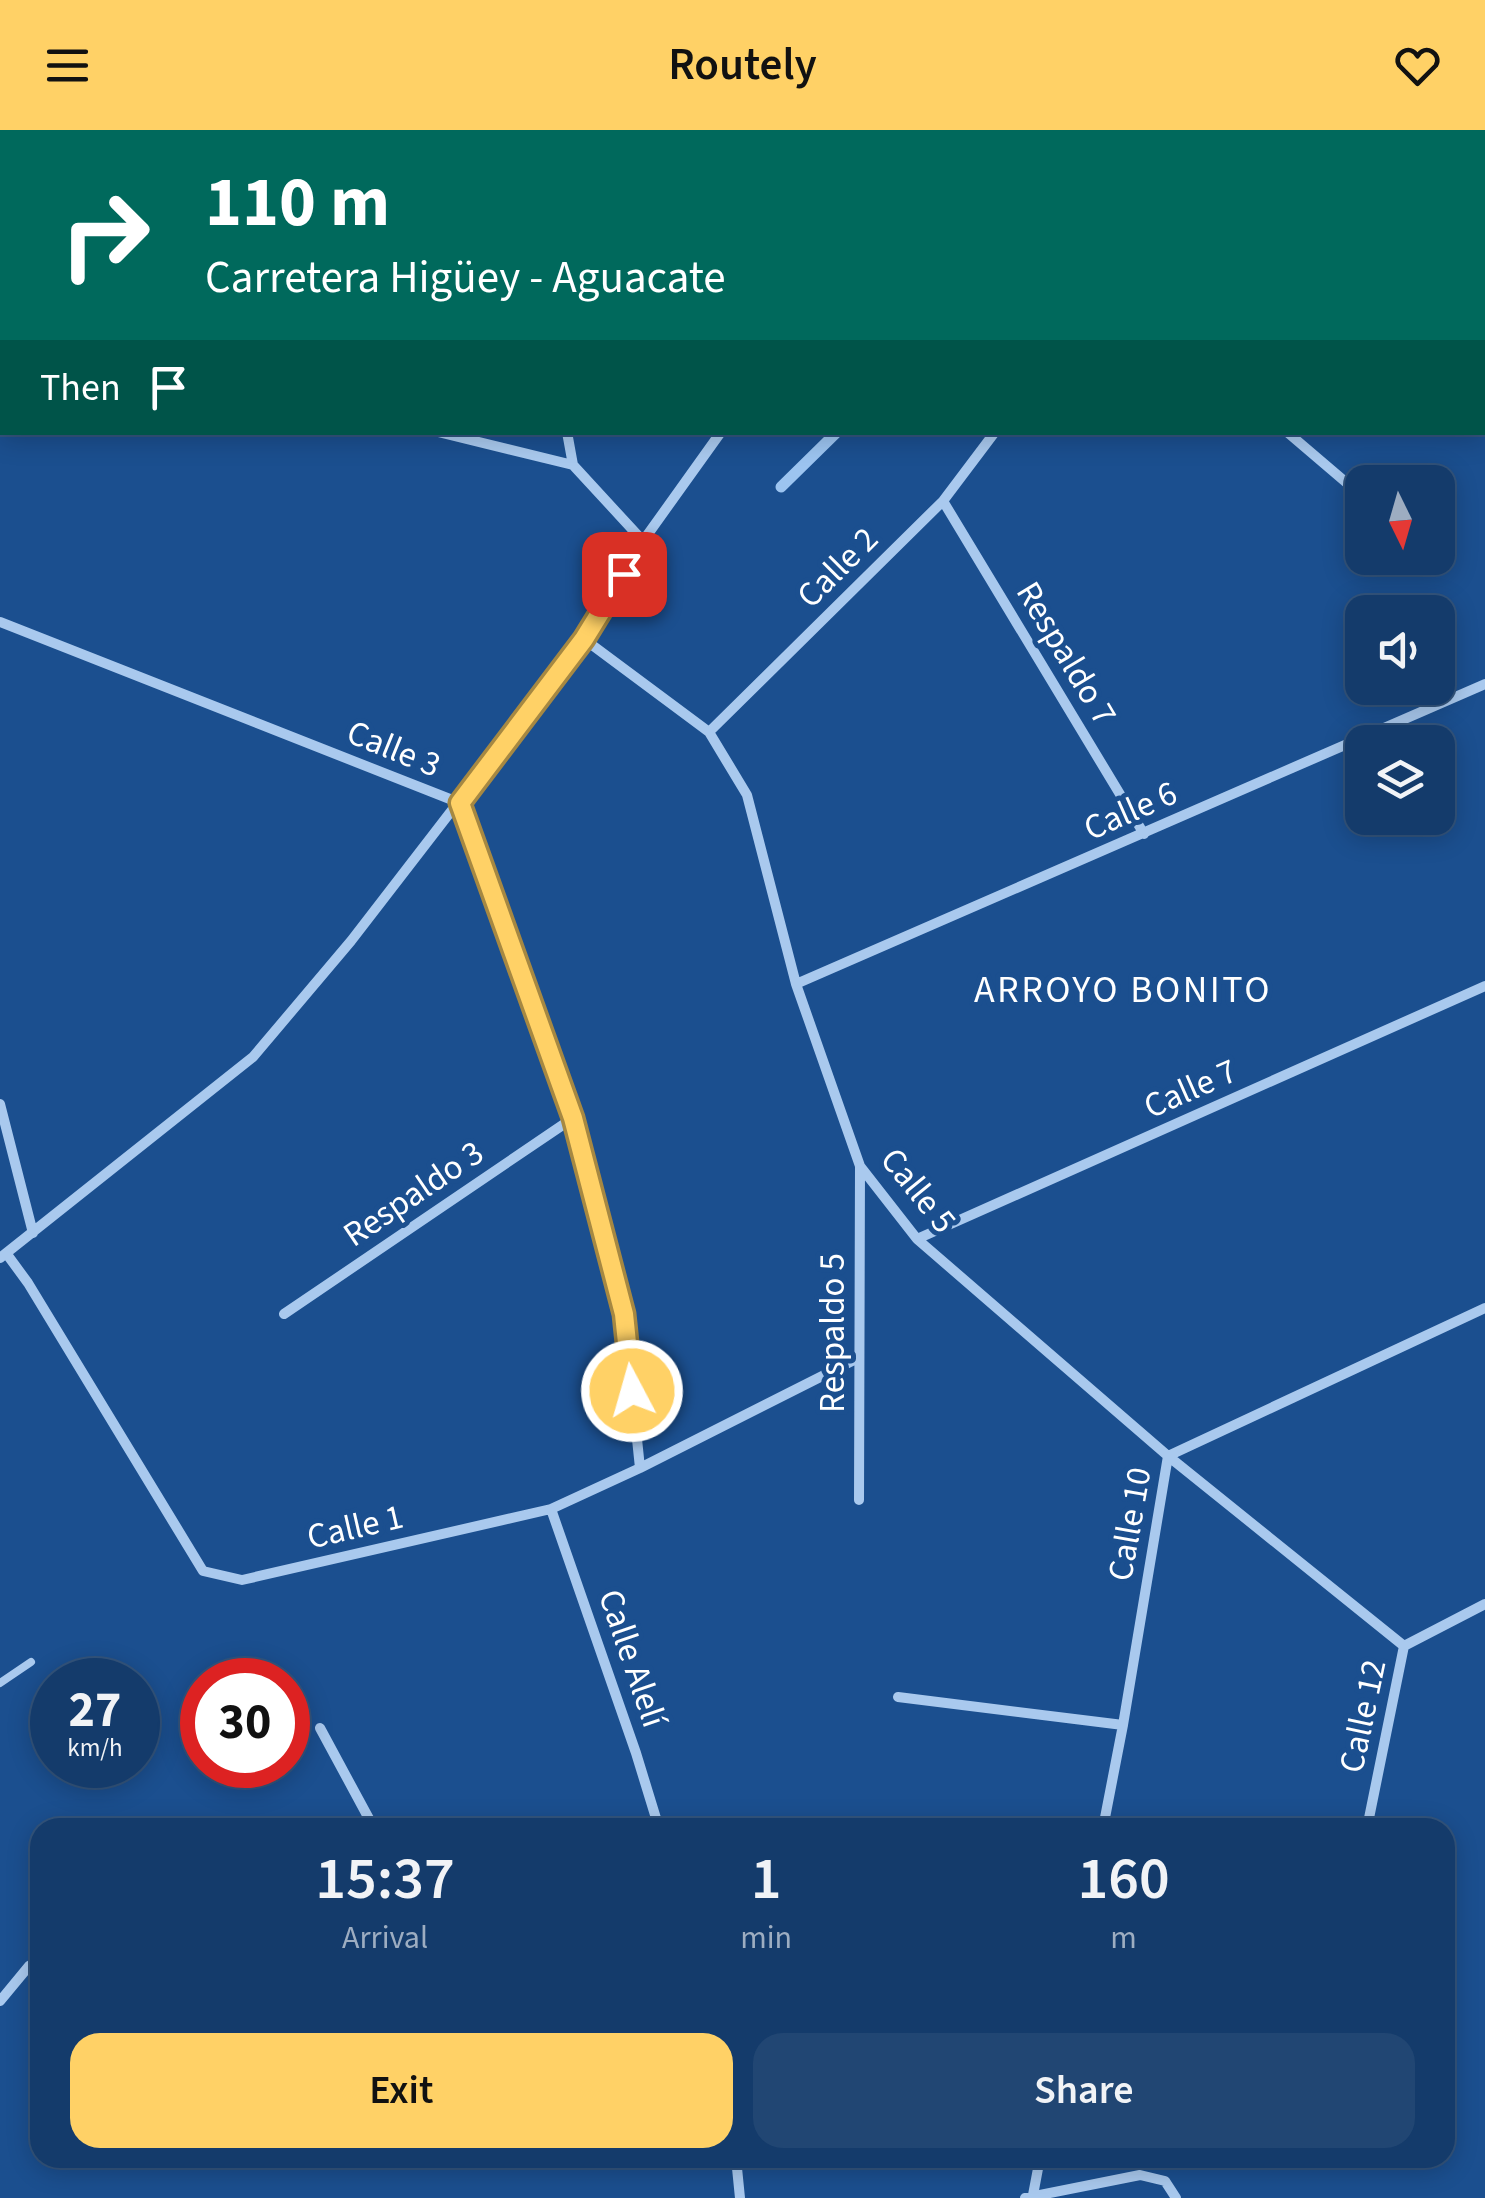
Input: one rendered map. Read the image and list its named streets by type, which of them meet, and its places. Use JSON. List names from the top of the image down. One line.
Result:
{"streets":{"street":["Calle 2","Respaldo 7","Calle 3","Calle 6","Calle 7","Calle 5","Respaldo 3","Respaldo 5","Calle 10","Calle 1","Calle Alelí","Calle 12"]},"crossings":[["Calle 2","Respaldo 7"],["Calle 2","Calle 5"],["Respaldo 7","Calle 6"],["Calle 3","Respaldo 3"],["Calle 3","Calle 1"],["Calle 6","Calle 5"],["Calle 7","Calle 5"],["Calle 5","Respaldo 5"],["Calle 5","Calle 10"],["Calle 5","Calle 12"],["Respaldo 5","Calle 1"],["Calle 1","Calle Alelí"]],"districts":["ARROYO BONITO"],"north":"bottom","page":{"header":"Routely","turn":["110 m","Carretera Higüey - Aguacate"],"then":"Then","speed":"27 km/h","limit":"30","eta":["15:37","Arrival","1","min","160","m"],"buttons":["Exit","Share"]}}
